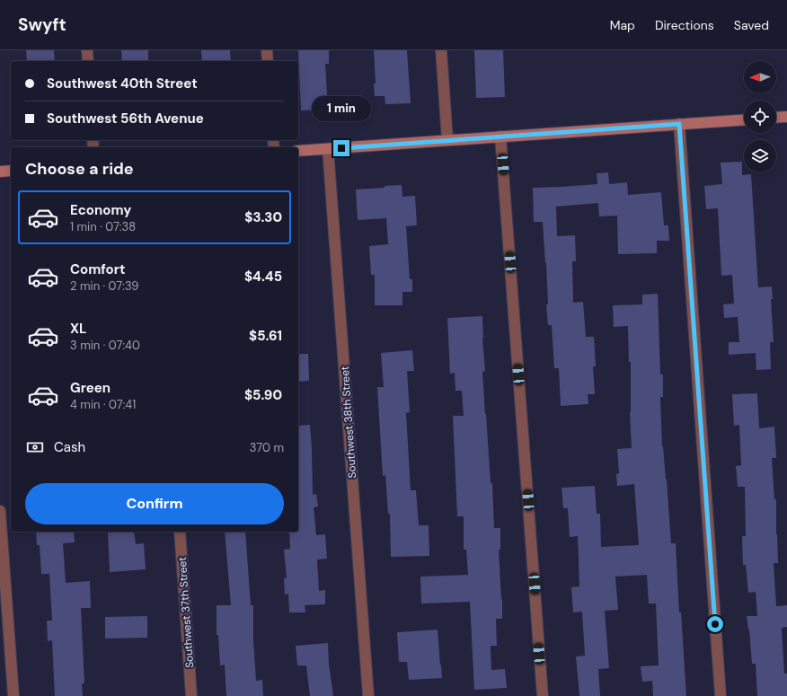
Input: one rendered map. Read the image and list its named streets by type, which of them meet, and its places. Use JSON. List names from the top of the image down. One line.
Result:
{"streets":{"street":["Southwest 38th Street","Southwest 37th Street"]},"north":"left","page":{"header":"Swyft","nav":["Map","Directions","Saved"],"banner":["Southwest 40th Street","Southwest 56th Avenue"],"bubble":"1 min","heading":"Choose a ride","list":[{"name":"Economy","note":"1 min · 07:38","value":"$3.30"},{"name":"Comfort","note":"2 min · 07:39","value":"$4.45"},{"name":"XL","note":"3 min · 07:40","value":"$5.61"},{"name":"Green","note":"4 min · 07:41","value":"$5.90"}],"pay":["Cash","370 m"],"buttons":"Confirm"}}
